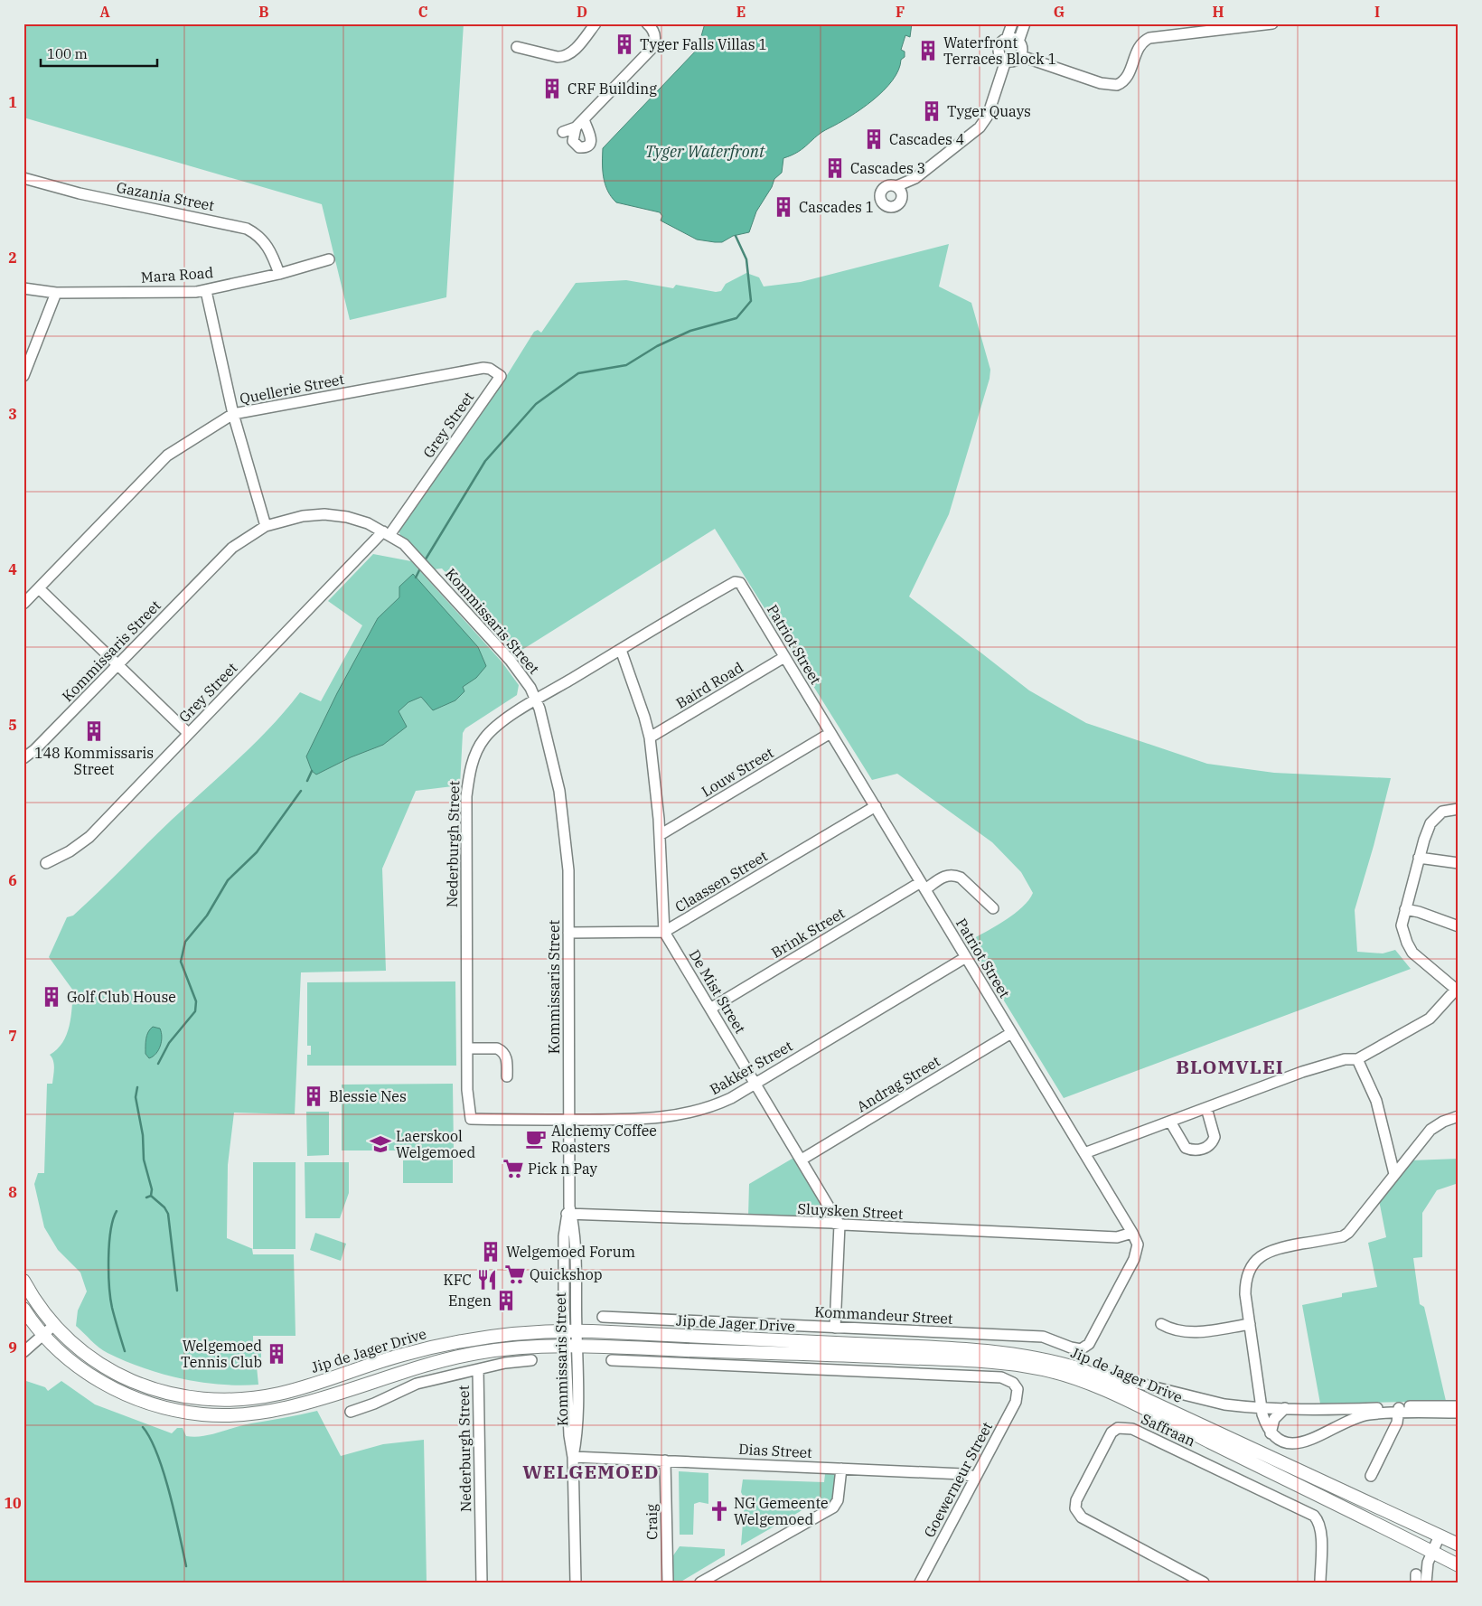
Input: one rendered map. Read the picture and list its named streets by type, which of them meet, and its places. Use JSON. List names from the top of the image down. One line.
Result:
{"streets":{"main road":["Jip de Jager Drive"],"street":["Gazania Street","Mara Road","Quellerie Street","Grey Street","Kommissaris Street","Patriot Street","Baird Road","Louw Street","Nederburgh Street","Claassen Street","Brink Street","De Mist Street","Bakker Street","Andrag Street","Sluysken Street","Kommandeur Street","Saffraan","Dias Street","Goewerneur Street","Craig"]},"crossings":[["Gazania Street","Mara Road"],["Quellerie Street","Grey Street"],["Grey Street","Kommissaris Street"],["Kommissaris Street","Nederburgh Street"],["Kommissaris Street","Bakker Street"],["Kommissaris Street","Sluysken Street"],["Kommissaris Street","Jip de Jager Drive"],["Kommissaris Street","Dias Street"],["Patriot Street","Baird Road"],["Patriot Street","Louw Street"],["Patriot Street","Nederburgh Street"],["Patriot Street","Claassen Street"],["Patriot Street","Brink Street"],["Patriot Street","Bakker Street"],["Patriot Street","Andrag Street"],["Patriot Street","Sluysken Street"],["Patriot Street","Kommandeur Street"],["Baird Road","De Mist Street"],["Louw Street","De Mist Street"],["Nederburgh Street","De Mist Street"],["Nederburgh Street","Bakker Street"],["Claassen Street","De Mist Street"],["Brink Street","De Mist Street"],["De Mist Street","Bakker Street"],["De Mist Street","Andrag Street"],["De Mist Street","Sluysken Street"],["Dias Street","Goewerneur Street"],["Dias Street","Craig"]],"districts":["BLOMVLEI","WELGEMOED"],"water":["Tyger Waterfront"],"places":{"building":["Tyger Falls Villas 1","Waterfront Terraces Block 1","CRF Building","Tyger Quays","Cascades 4","Cascades 3","Cascades 1","148 Kommissaris Street","Golf Club House","Blessie Nes","Welgemoed Forum","Engen","Welgemoed Tennis Club"],"cafe":["Alchemy Coffee Roasters"],"school or university":["Laerskool Welgemoed"],"supermarket":["Pick n Pay","Quickshop"],"restaurant":["KFC"],"church":["NG Gemeente Welgemoed"]},"scale_bar":"100 m","grid":{"columns":["A","B","C","D","E","F","G","H","I"],"rows":["1","2","3","4","5","6","7","8","9","10"]}}
